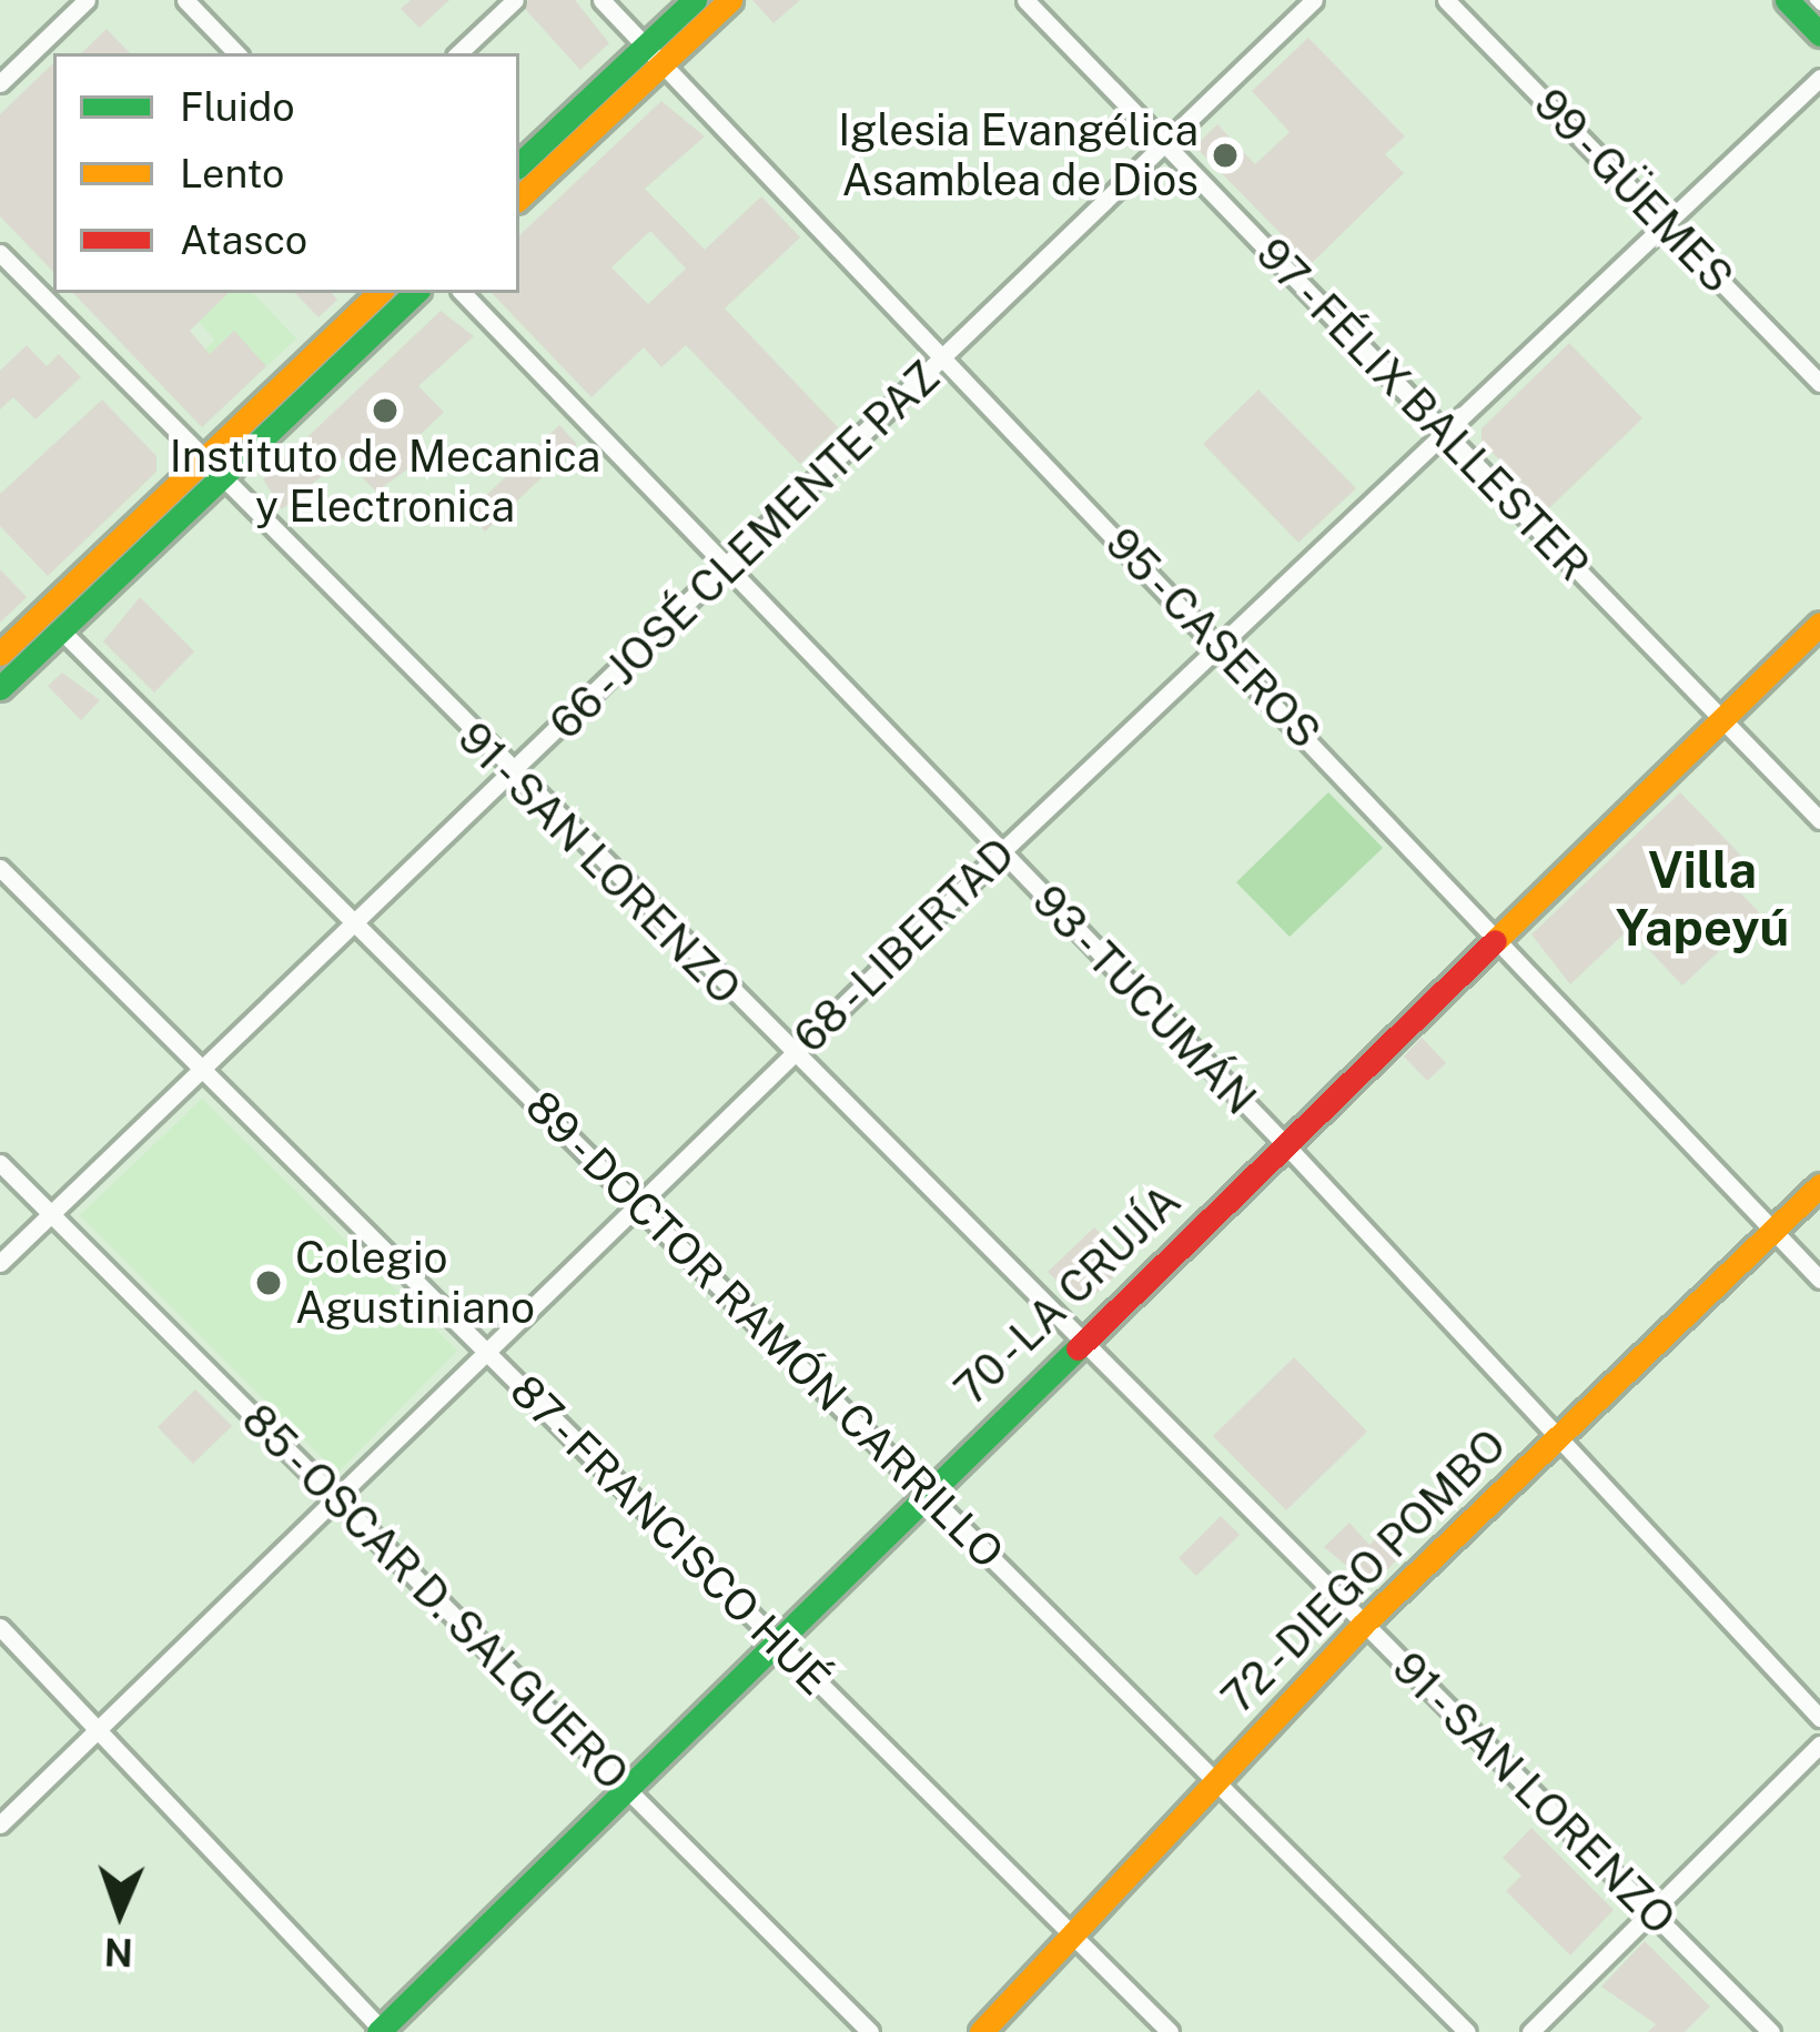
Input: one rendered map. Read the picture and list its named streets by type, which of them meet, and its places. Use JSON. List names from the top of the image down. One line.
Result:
{"streets":{"street":["99 - GÜEMES","97 - FÉLIX BALLESTER","66 - JOSÉ CLEMENTE PAZ","95 - CASEROS","91 - SAN LORENZO","68 - LIBERTAD","93 - TUCUMÁN","70 - LA CRUJÍA","89 - DOCTOR RAMÓN CARRILLO","87 - FRANCISCO HUÉ","72 - DIEGO POMBO","85 - OSCAR D. SALGUERO"]},"crossings":[["99 - GÜEMES","68 - LIBERTAD"],["97 - FÉLIX BALLESTER","66 - JOSÉ CLEMENTE PAZ"],["97 - FÉLIX BALLESTER","68 - LIBERTAD"],["97 - FÉLIX BALLESTER","70 - LA CRUJÍA"],["66 - JOSÉ CLEMENTE PAZ","95 - CASEROS"],["66 - JOSÉ CLEMENTE PAZ","91 - SAN LORENZO"],["66 - JOSÉ CLEMENTE PAZ","93 - TUCUMÁN"],["66 - JOSÉ CLEMENTE PAZ","89 - DOCTOR RAMÓN CARRILLO"],["66 - JOSÉ CLEMENTE PAZ","87 - FRANCISCO HUÉ"],["66 - JOSÉ CLEMENTE PAZ","85 - OSCAR D. SALGUERO"],["95 - CASEROS","68 - LIBERTAD"],["95 - CASEROS","70 - LA CRUJÍA"],["95 - CASEROS","72 - DIEGO POMBO"],["91 - SAN LORENZO","68 - LIBERTAD"],["91 - SAN LORENZO","70 - LA CRUJÍA"],["91 - SAN LORENZO","72 - DIEGO POMBO"],["68 - LIBERTAD","93 - TUCUMÁN"],["68 - LIBERTAD","89 - DOCTOR RAMÓN CARRILLO"],["68 - LIBERTAD","87 - FRANCISCO HUÉ"],["68 - LIBERTAD","85 - OSCAR D. SALGUERO"],["93 - TUCUMÁN","70 - LA CRUJÍA"],["93 - TUCUMÁN","72 - DIEGO POMBO"],["70 - LA CRUJÍA","89 - DOCTOR RAMÓN CARRILLO"],["70 - LA CRUJÍA","87 - FRANCISCO HUÉ"],["70 - LA CRUJÍA","85 - OSCAR D. SALGUERO"],["89 - DOCTOR RAMÓN CARRILLO","72 - DIEGO POMBO"],["87 - FRANCISCO HUÉ","72 - DIEGO POMBO"]],"districts":["Villa Yapeyú"],"places":["Iglesia Evangélica Asamblea de Dios","Instituto de Mecanica y Electronica","Colegio Agustiniano"],"legend":["Fluido","Lento","Atasco"],"north":"bottom"}
